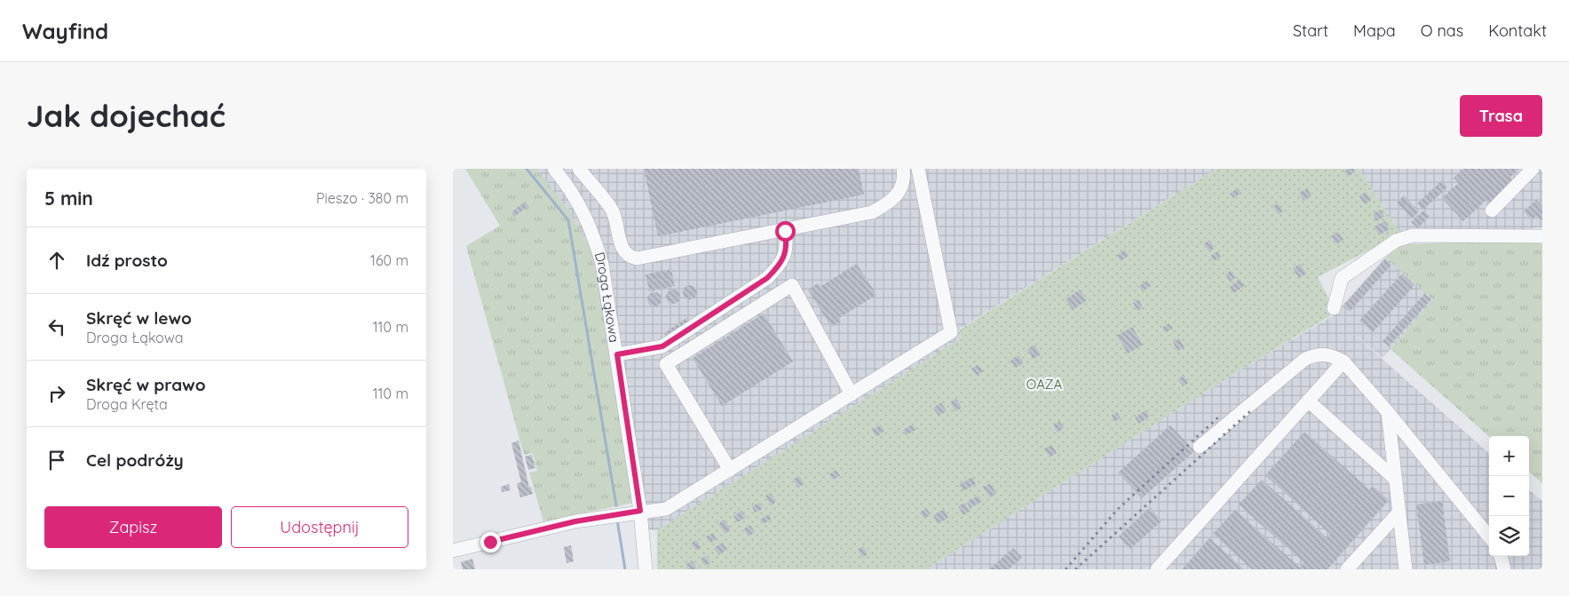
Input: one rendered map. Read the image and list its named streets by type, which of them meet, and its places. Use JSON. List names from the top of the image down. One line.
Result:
{"streets":{"street":["Droga Łąkowa"]},"parks":["OAZA"],"page":{"header":"Wayfind","nav":["Start","Mapa","O nas","Kontakt"],"buttons":["Trasa",["Zapisz","Udostępnij"]],"title":"Jak dojechać","heading":["5 min","Pieszo · 380 m"],"list":[["Idź prosto","160 m"],["Skręć w lewo","Droga Łąkowa","110 m"],["Skręć w prawo","Droga Kręta","110 m"],"Cel podróży"],"map_buttons":["+","−"]}}
